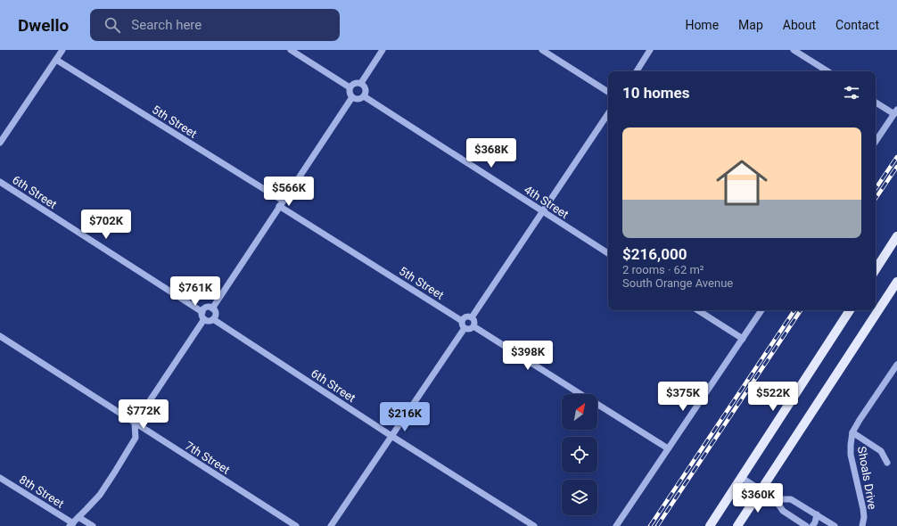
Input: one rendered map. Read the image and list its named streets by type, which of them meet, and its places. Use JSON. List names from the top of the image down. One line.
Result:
{"streets":{"street":["5th Street","6th Street","4th Street","7th Street","Shoals Drive","8th Street"]},"north":"top right","page":{"header":"Dwello","search":"Search here","nav":["Home","Map","About","Contact"],"heading":"10 homes","list":[{"name":"$216,000","note":"2 rooms · 62 m² · South Orange Avenue"}],"price":["$368K","$566K","$702K","$761K","$398K","$375K","$522K","$772K","$216K","$360K"]}}
